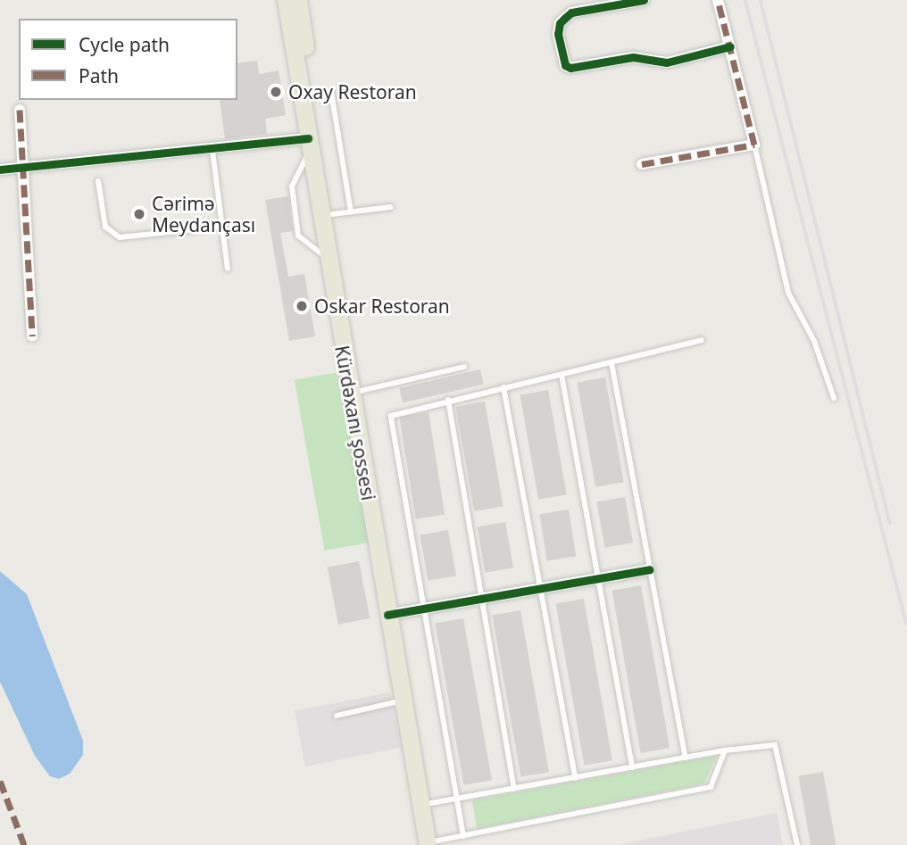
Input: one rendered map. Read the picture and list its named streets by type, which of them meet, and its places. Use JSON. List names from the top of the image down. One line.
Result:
{"streets":{"main road":["Kürdəxanı şossesi"]},"places":["Oxay Restoran","Cərimə Meydançası","Oskar Restoran"],"legend":["Cycle path","Path"]}
